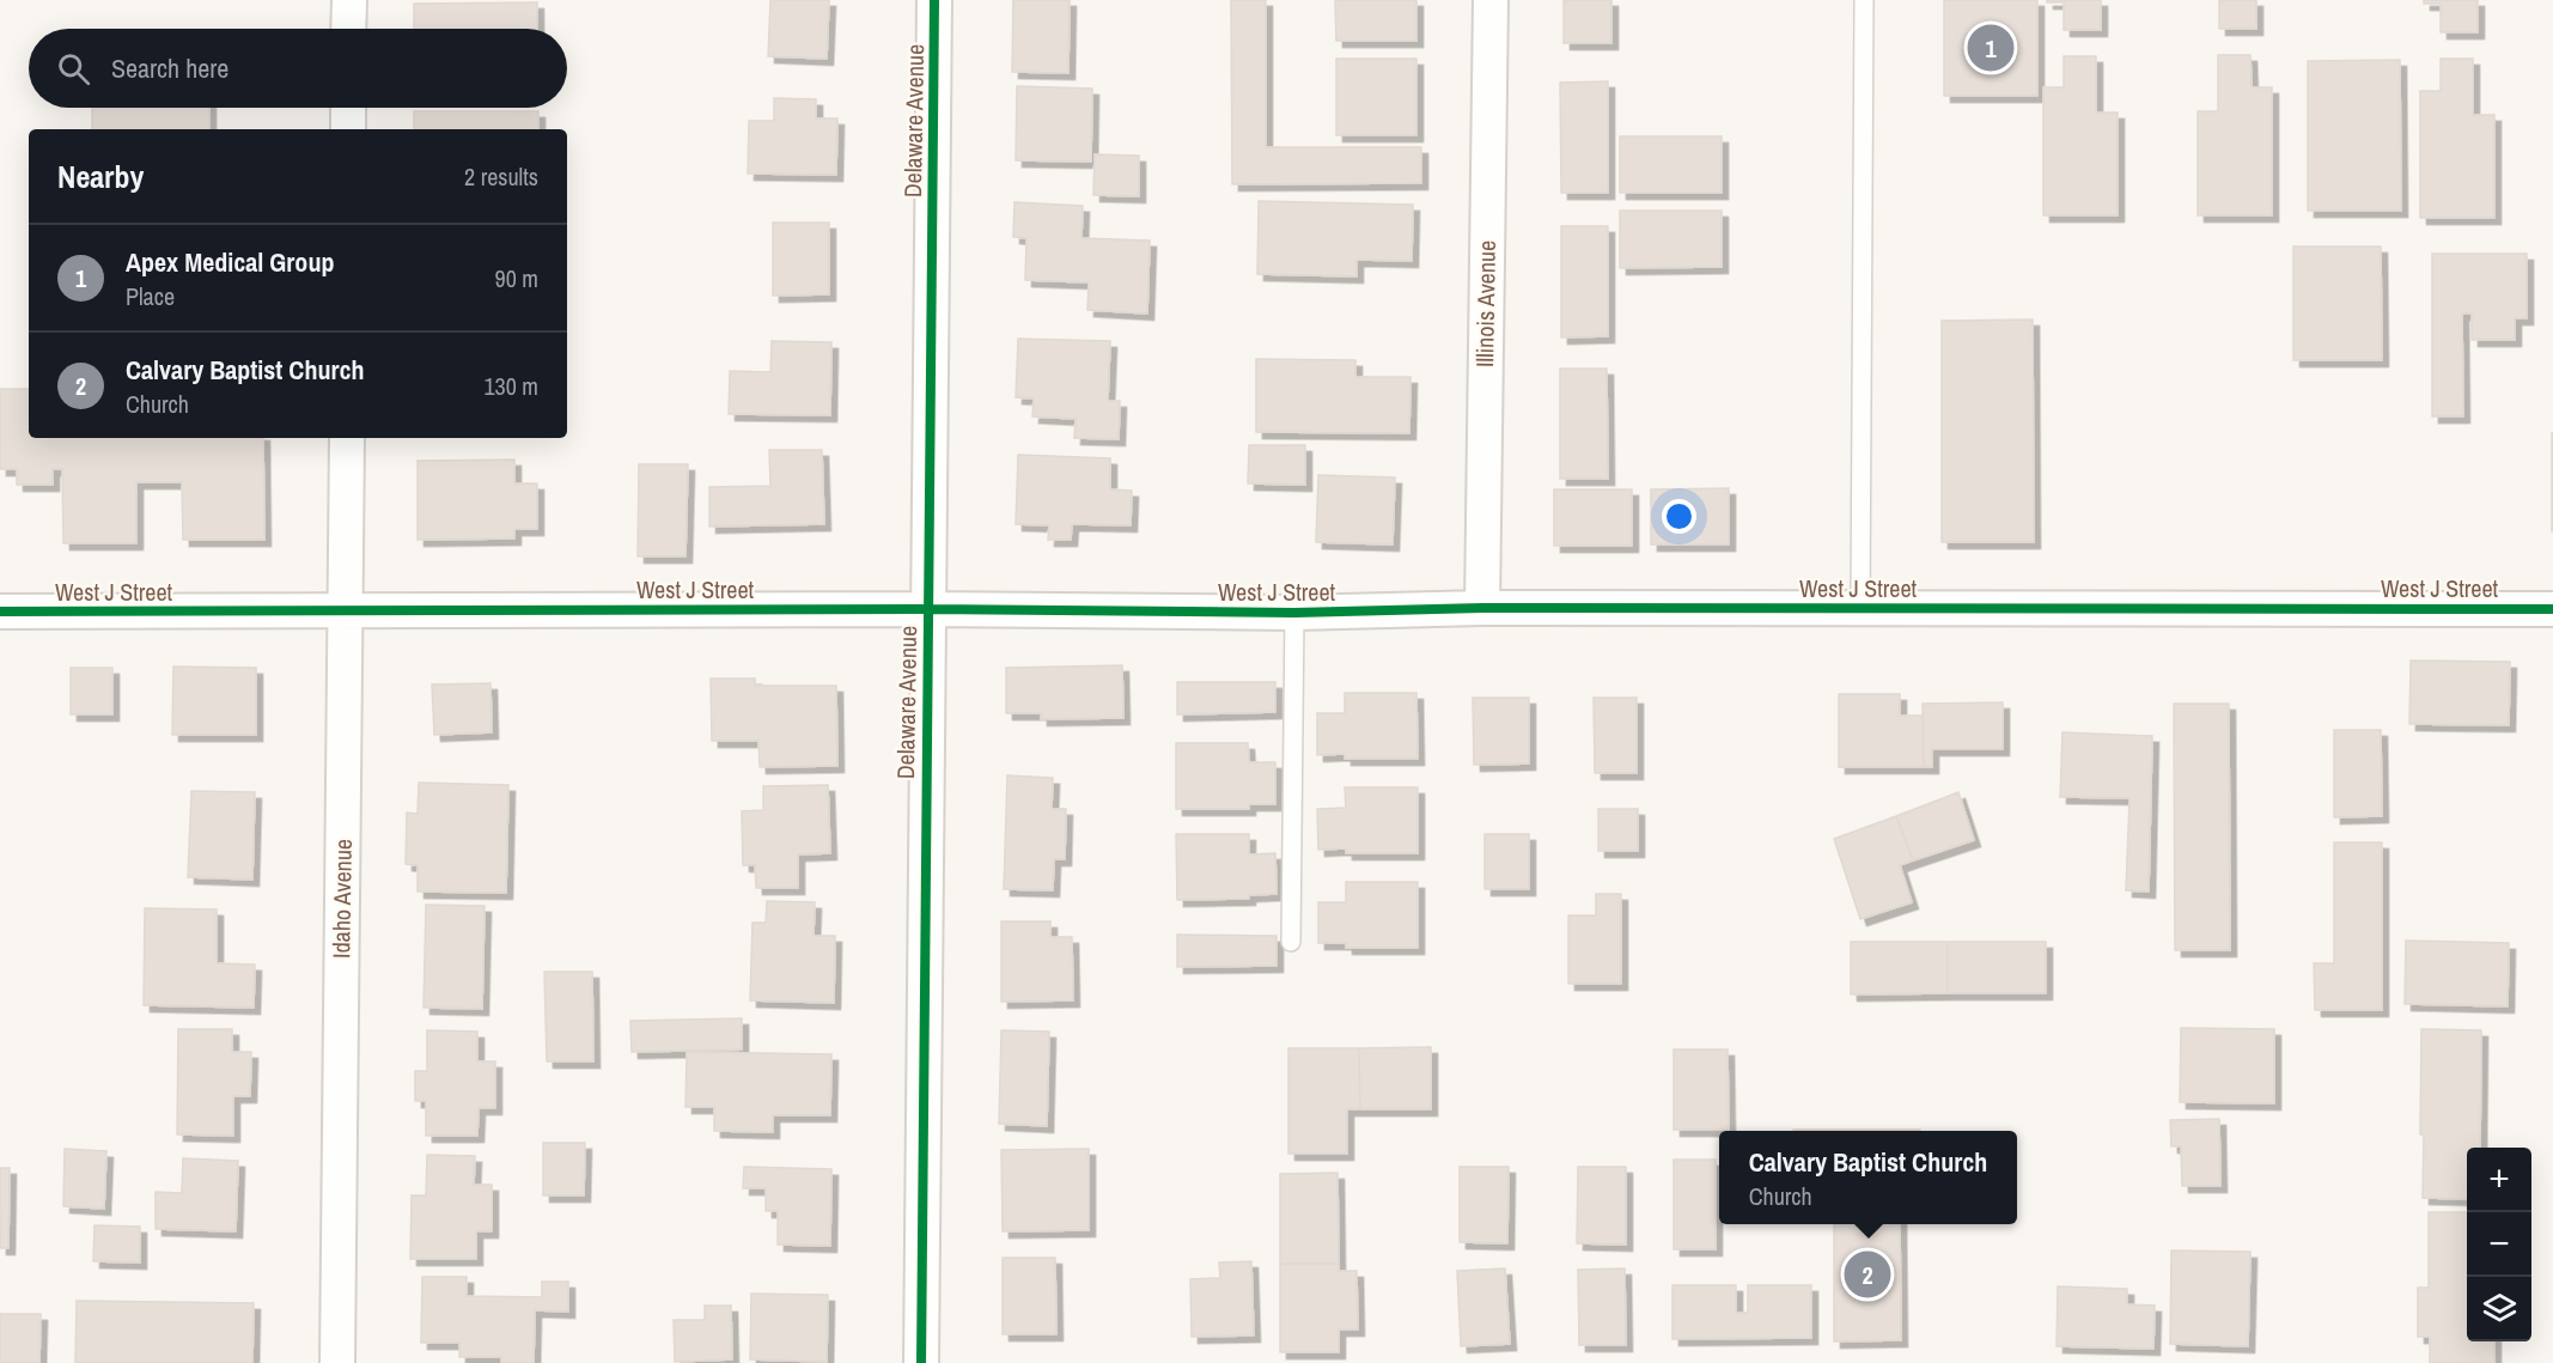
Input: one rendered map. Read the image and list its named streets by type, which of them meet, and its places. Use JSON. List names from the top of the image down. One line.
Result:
{"streets":{"street":["Delaware Avenue","Illinois Avenue","West J Street","Idaho Avenue"]},"crossings":[["Delaware Avenue","West J Street"],["Illinois Avenue","West J Street"],["West J Street","Idaho Avenue"]],"page":{"pins":["1","2"],"search":"Search here","heading":["Nearby","2 results"],"list":[{"mark":"1","name":"Apex Medical Group","note":"Place","value":"90 m"},{"mark":"2","name":"Calvary Baptist Church","note":"Church","value":"130 m"}],"popup":["Calvary Baptist Church","Church"],"map_buttons":["+","−"]}}
